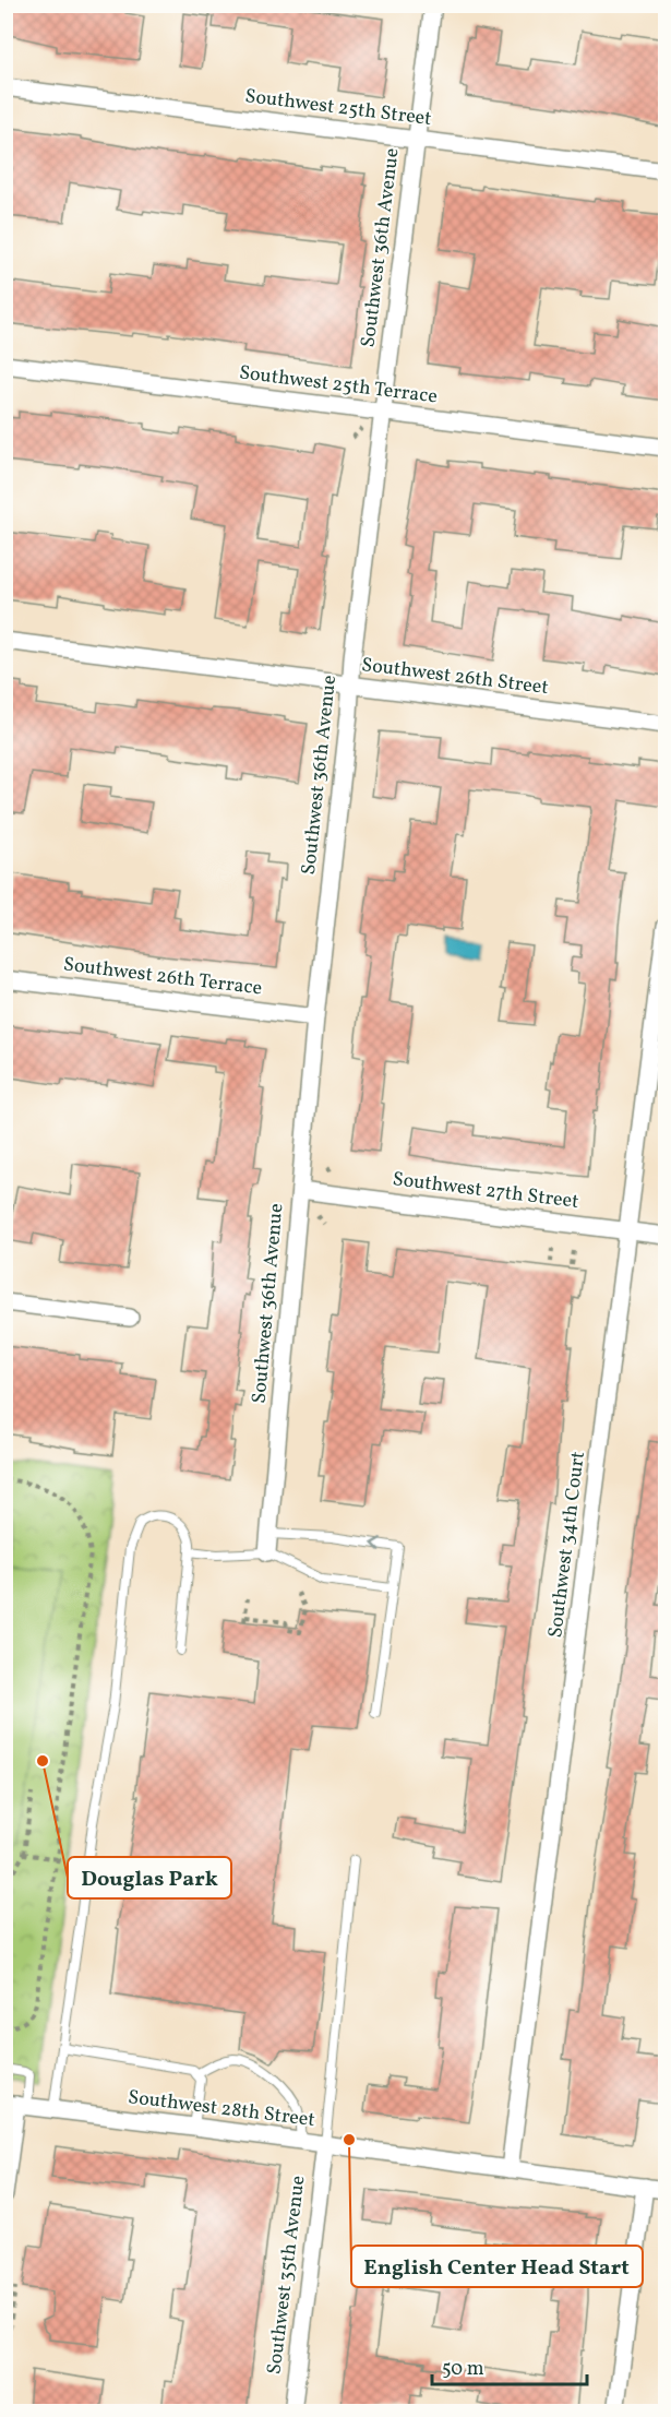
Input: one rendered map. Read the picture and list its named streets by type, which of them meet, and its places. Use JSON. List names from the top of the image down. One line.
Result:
{"streets":{"street":["Southwest 25th Street","Southwest 36th Avenue","Southwest 25th Terrace","Southwest 26th Street","Southwest 26th Terrace","Southwest 27th Street","Southwest 34th Court","Southwest 28th Street","Southwest 35th Avenue"]},"crossings":[["Southwest 25th Street","Southwest 36th Avenue"],["Southwest 36th Avenue","Southwest 25th Terrace"],["Southwest 36th Avenue","Southwest 26th Street"],["Southwest 36th Avenue","Southwest 26th Terrace"],["Southwest 36th Avenue","Southwest 27th Street"],["Southwest 27th Street","Southwest 34th Court"],["Southwest 34th Court","Southwest 28th Street"],["Southwest 28th Street","Southwest 35th Avenue"]],"places":["Douglas Park","English Center Head Start"],"scale_bar":"50 m"}
